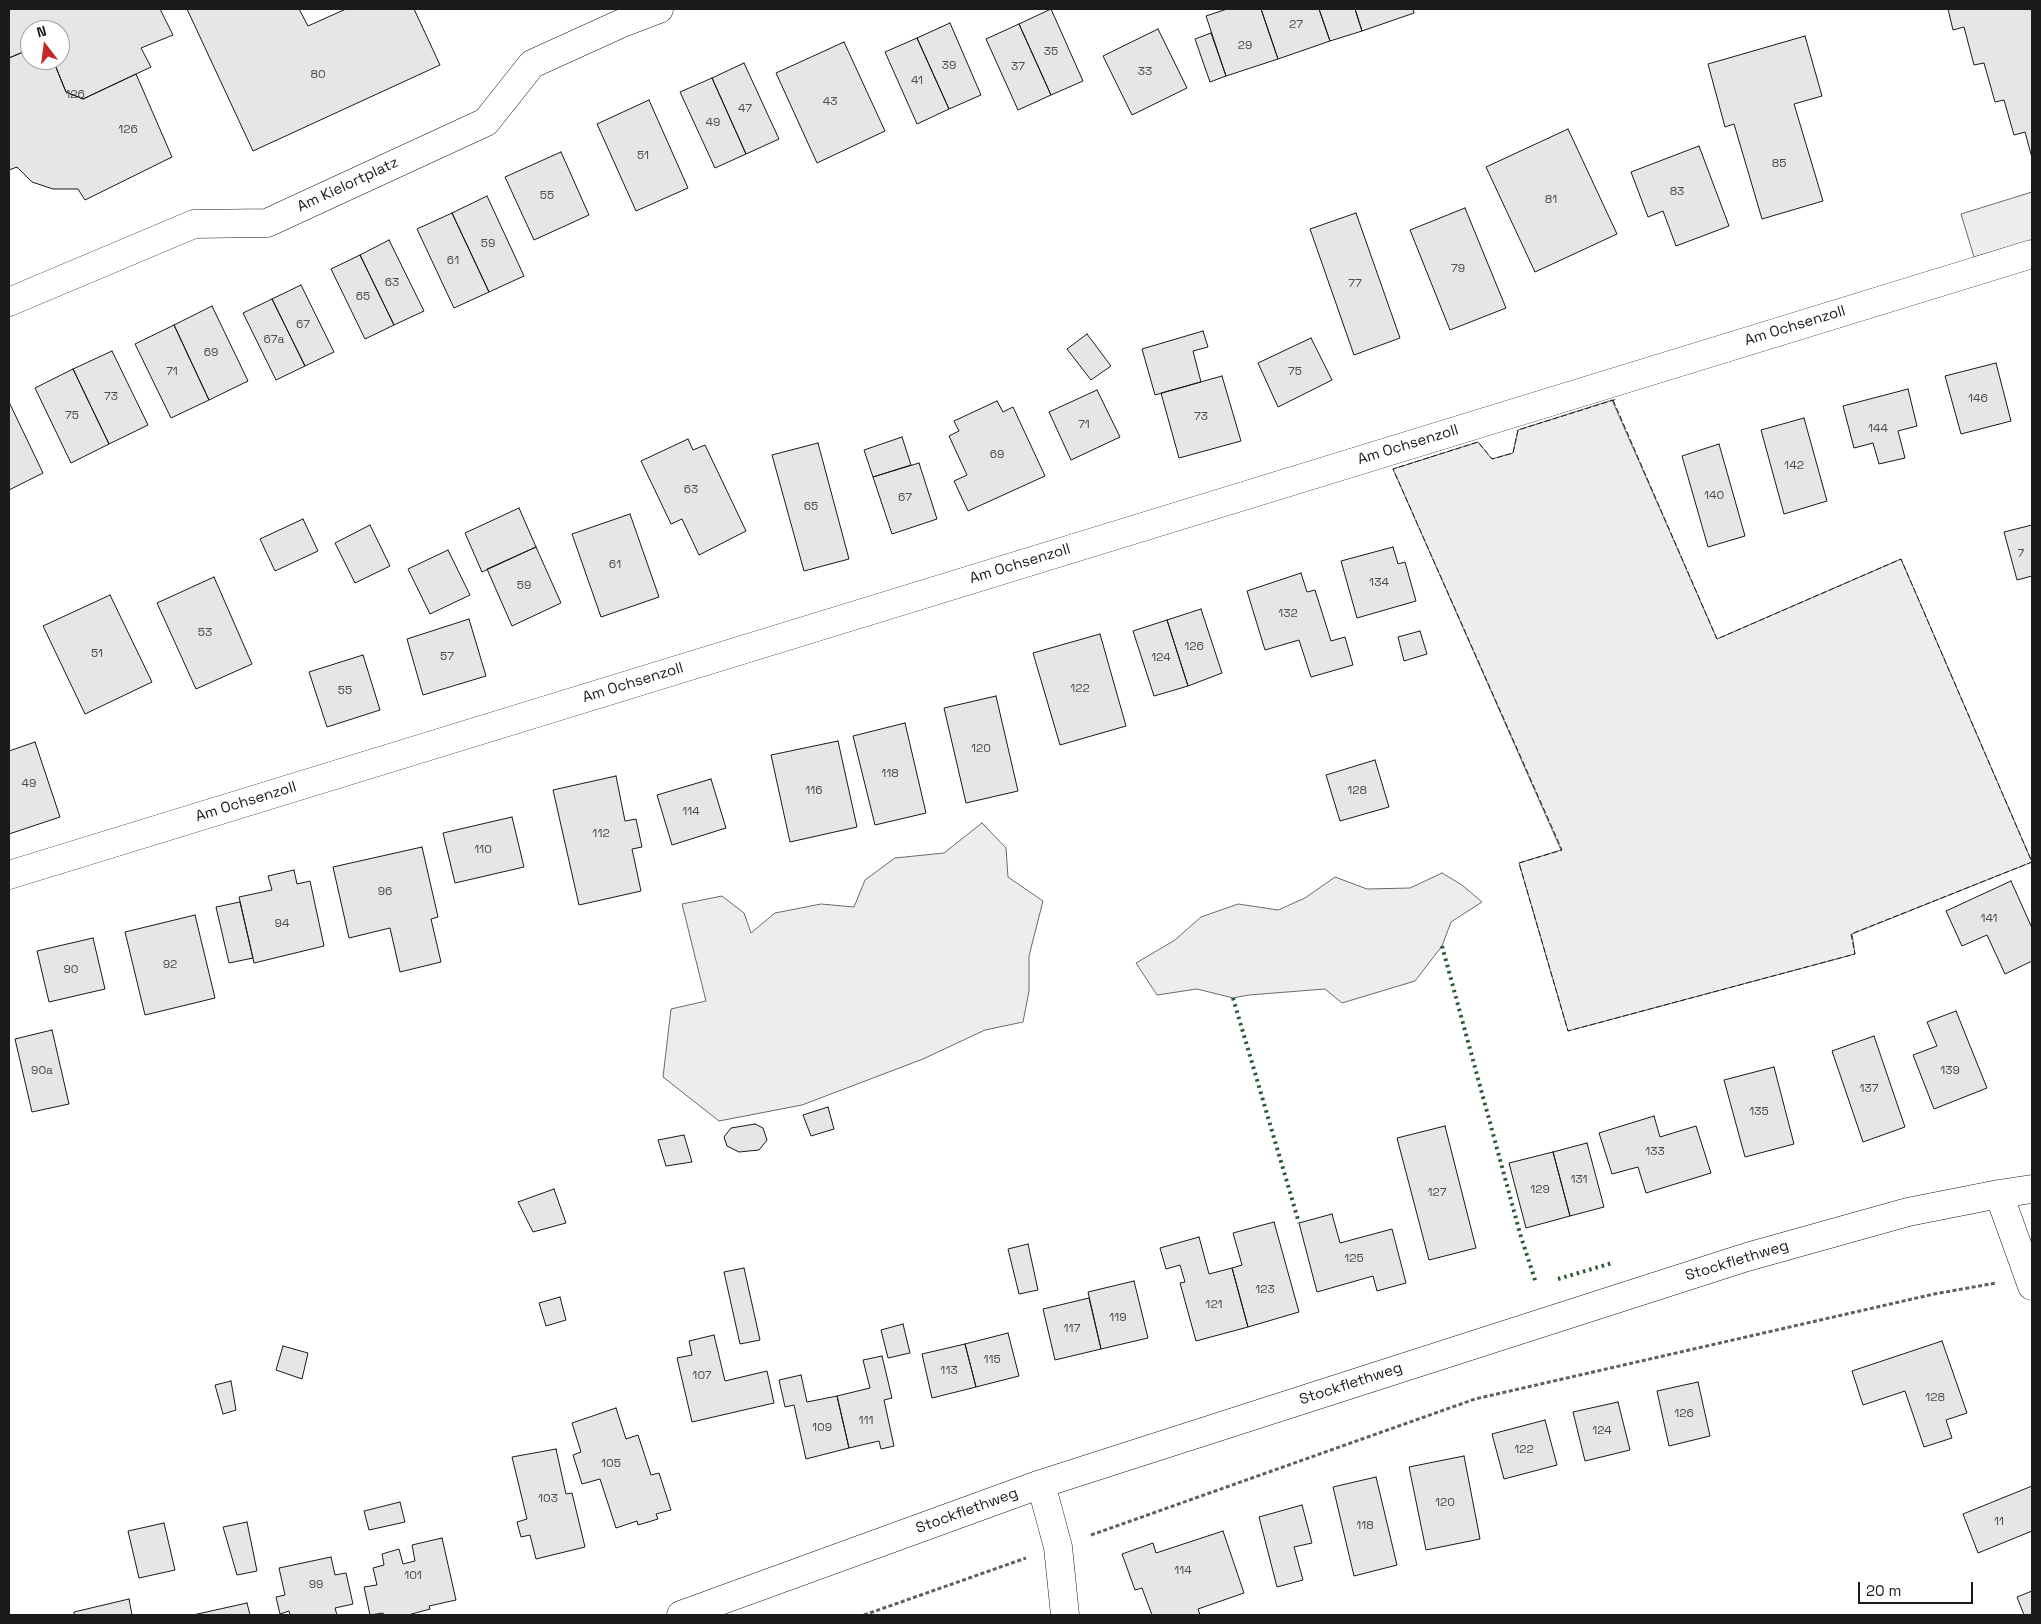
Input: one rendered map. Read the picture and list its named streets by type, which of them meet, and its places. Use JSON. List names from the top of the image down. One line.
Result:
{"streets":{"street":["Am Kielortplatz","Am Ochsenzoll","Stockflethweg"]},"house_numbers":["27","29","35","39","37","33","80","41","126","43","47","49","126","51","85","83","55","81","59","61","79","63","77","65","67","67a","69","71","75","73","146","75","73","71","144","69","142","63","140","67","65","7","61","134","59","132","53","126","51","57","124","122","55","120","118","49","116","128","114","112","110","96","141","94","92","90","90a","139","137","135","133","131","129","127","125","123","121","119","117","115","113","107","128","126","111","109","124","122","105","103","120","11","118","114","101","99"],"scale_bar":"20 m","north":"top"}
